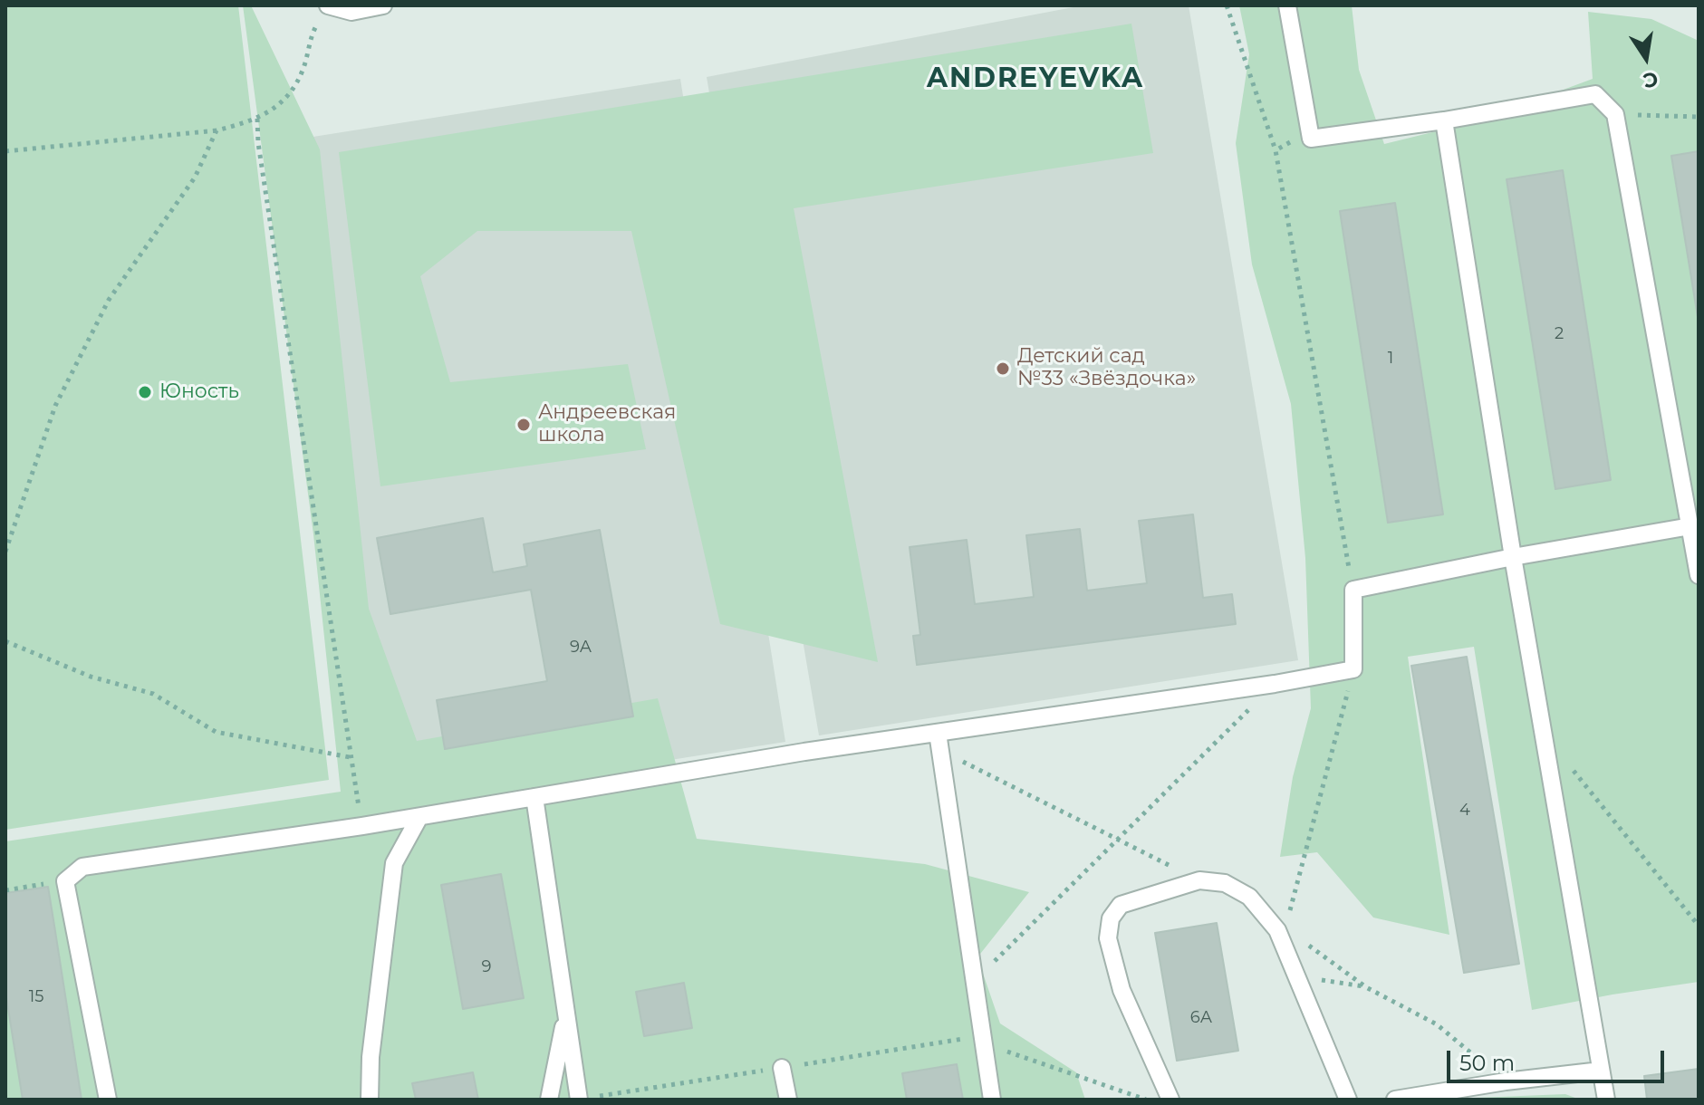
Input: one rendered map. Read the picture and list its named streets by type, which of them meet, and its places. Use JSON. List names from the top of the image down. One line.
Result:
{"districts":["ANDREYEVKA"],"places":["Детский сад №33 «Звёздочка»","Юность","Андреевская школа"],"house_numbers":["2","1","9А","4","9","15","6А"],"scale_bar":"50 m","north":"bottom"}
